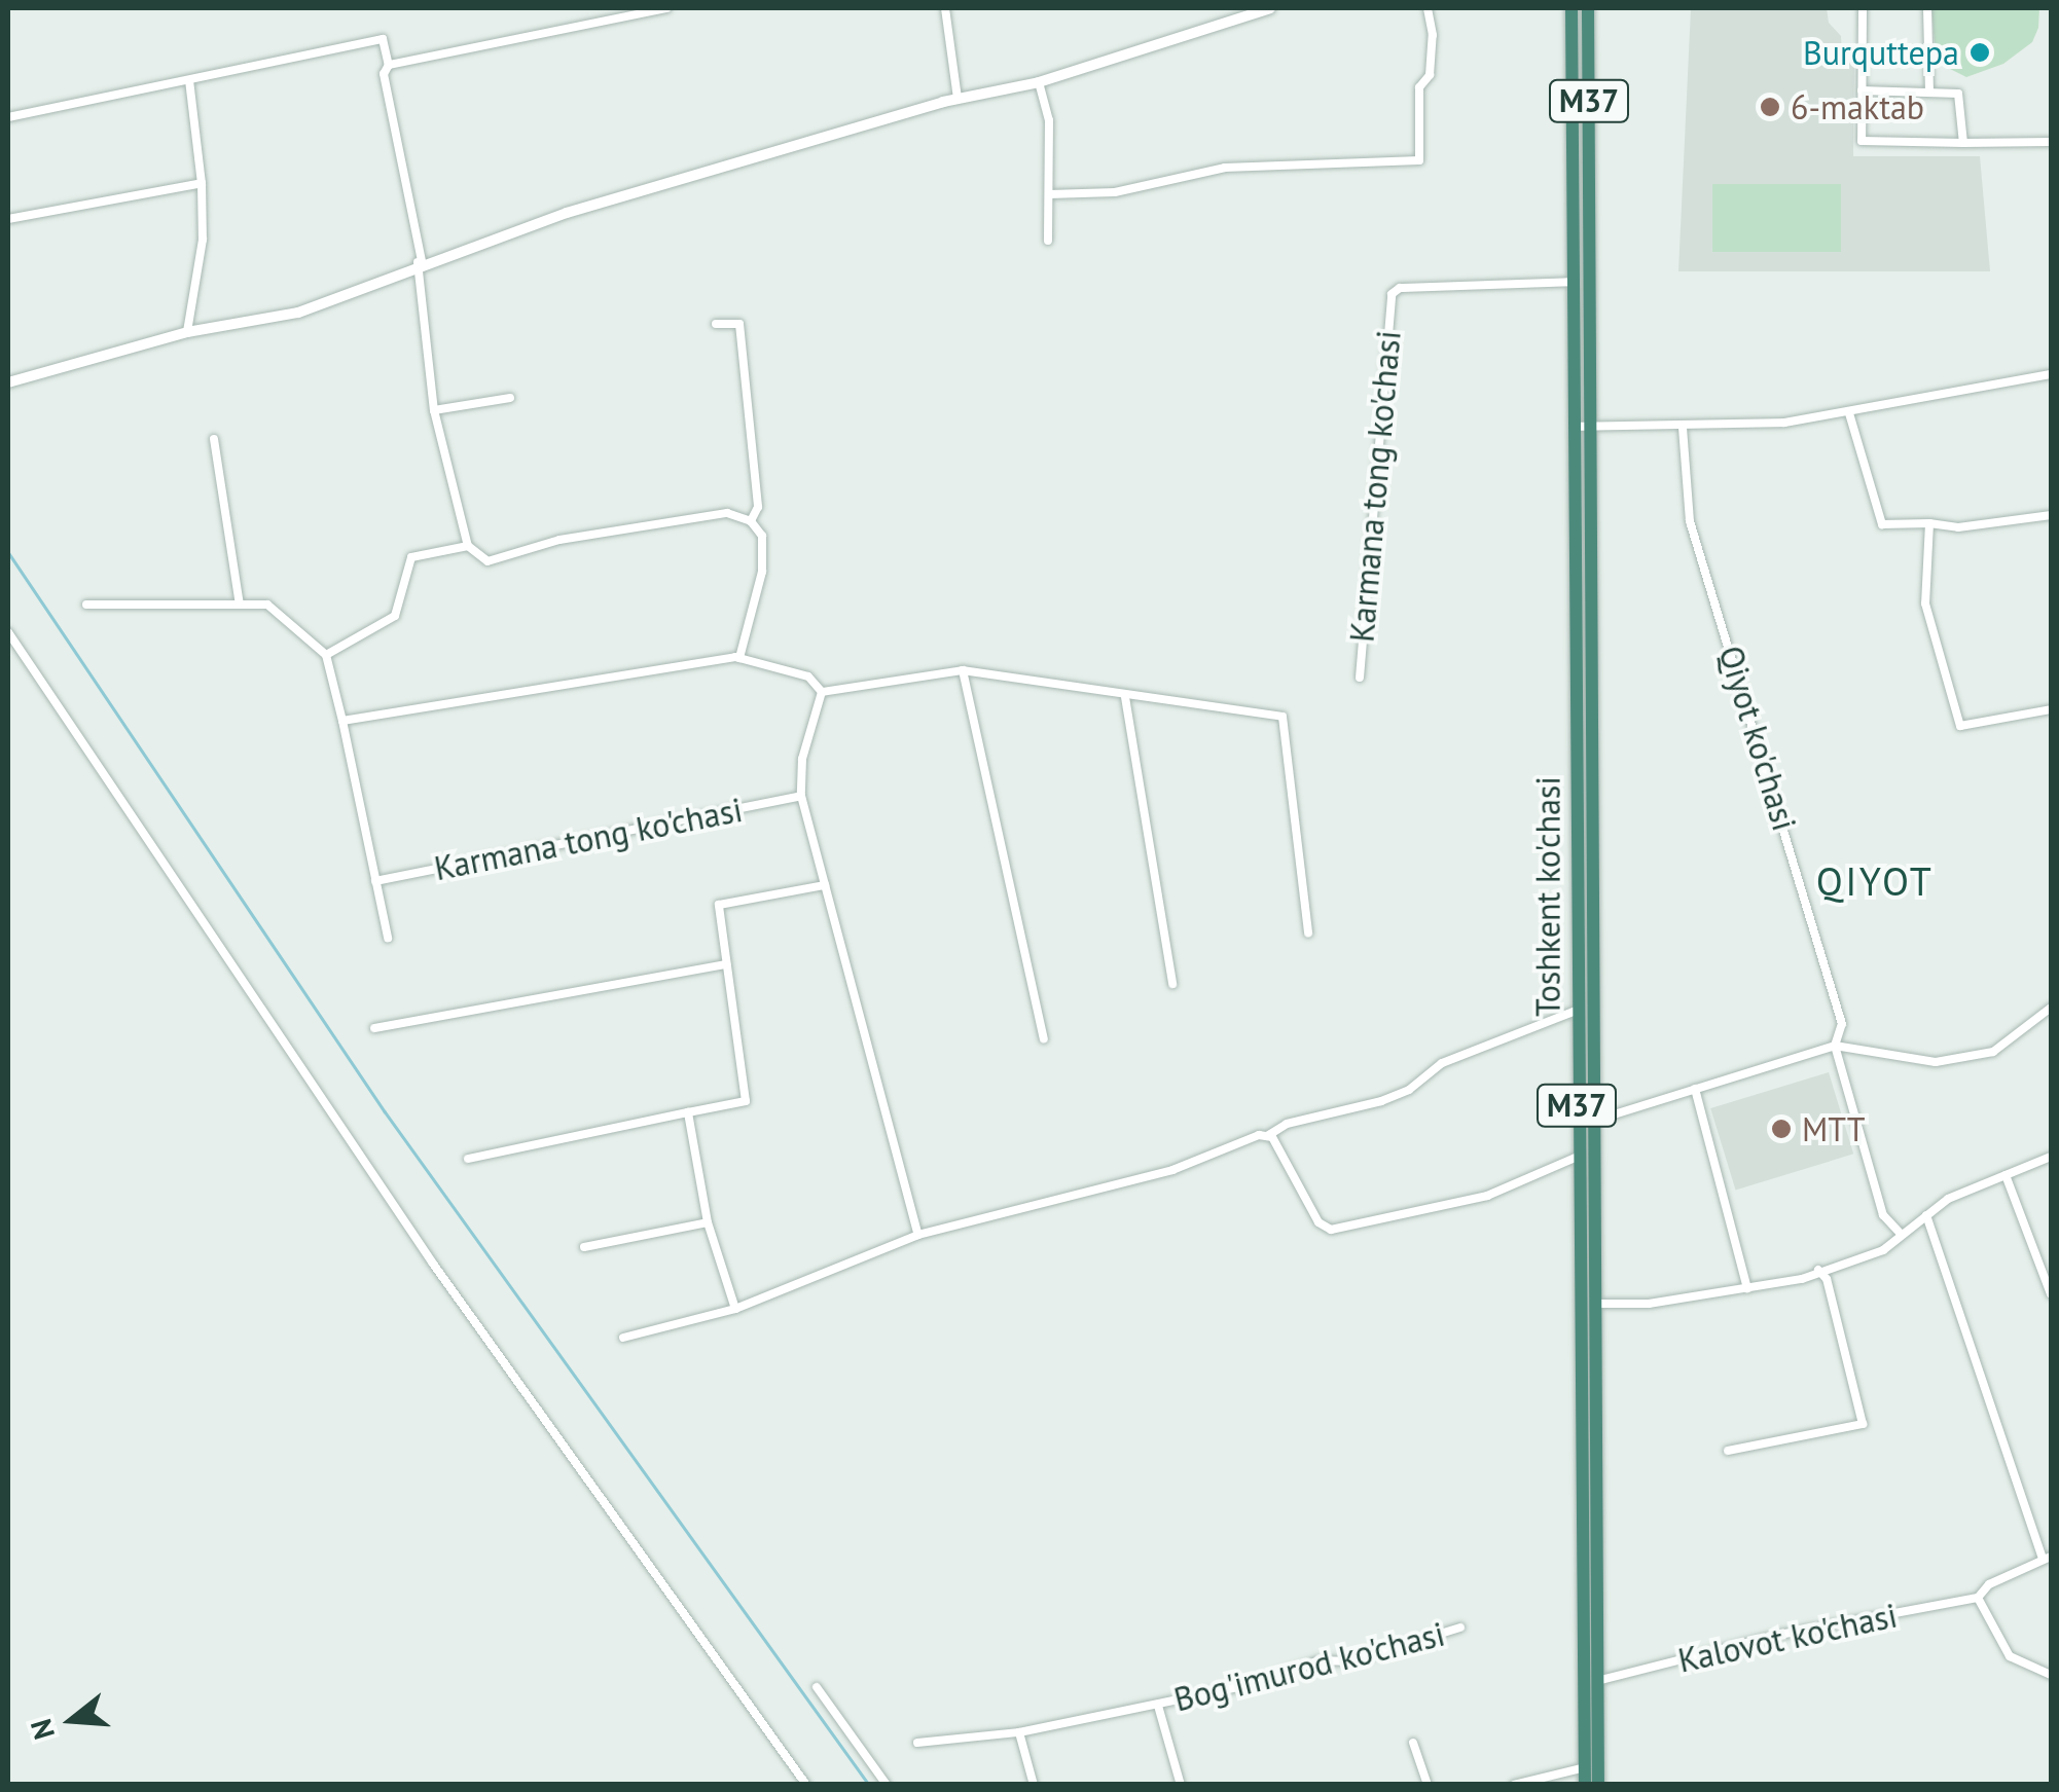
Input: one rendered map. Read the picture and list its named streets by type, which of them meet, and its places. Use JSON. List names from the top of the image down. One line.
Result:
{"streets":{"highway":["M37","Toshkent ko'chasi"],"street":["Karmana tong ko'chasi","Qiyot ko'chasi","Kalovot ko'chasi","Bog'imurod ko'chasi"]},"crossings":[["Karmana tong ko'chasi","Toshkent ko'chasi"],["Toshkent ko'chasi","Kalovot ko'chasi"]],"districts":["QIYOT"],"places":["Burquttepa","6-maktab","MTT"],"north":"left"}
